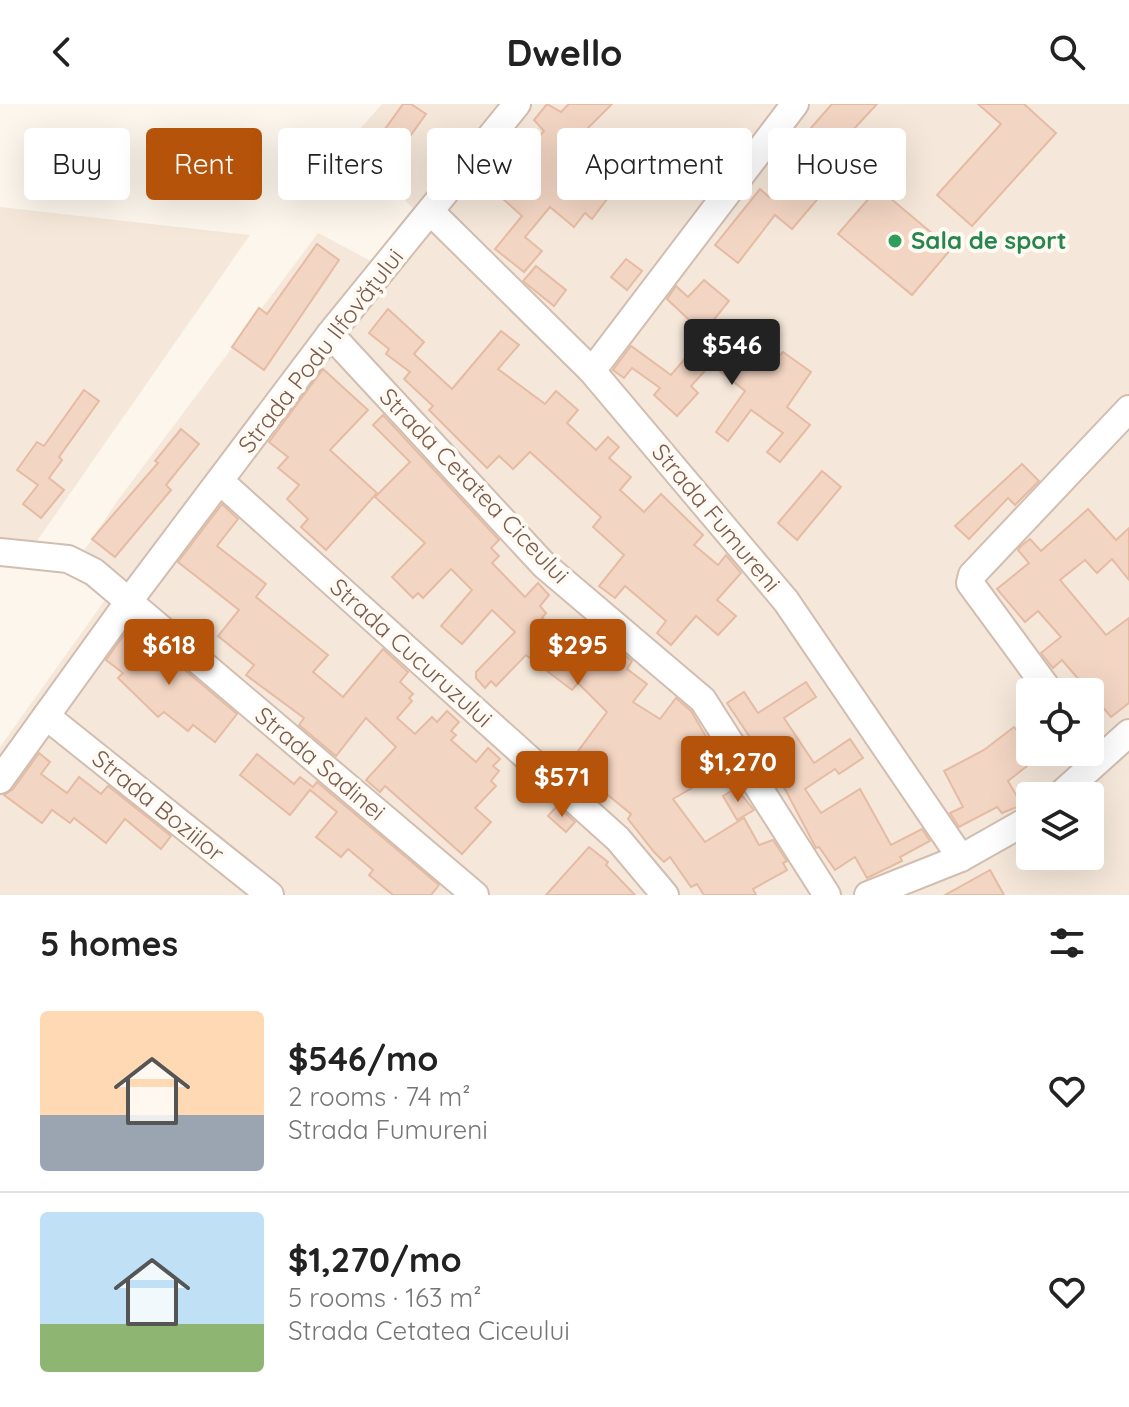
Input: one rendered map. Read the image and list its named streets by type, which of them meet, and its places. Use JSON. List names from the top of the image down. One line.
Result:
{"streets":{"street":["Strada Podu Ilfovățului","Strada Cetatea Ciceului","Strada Fumureni","Strada Cucuruzului","Strada Sadinei","Strada Boziilor"]},"crossings":[["Strada Podu Ilfovățului","Strada Cetatea Ciceului"],["Strada Podu Ilfovățului","Strada Fumureni"],["Strada Podu Ilfovățului","Strada Cucuruzului"],["Strada Podu Ilfovățului","Strada Sadinei"],["Strada Podu Ilfovățului","Strada Boziilor"]],"places":["Sala de sport"],"page":{"header":"Dwello","chip":["Buy","Rent","Filters","New","Apartment","House"],"price":["$546","$618","$295","$1,270","$571"],"heading":"5 homes","list":[{"name":"$546/mo","note":"2 rooms · 74 m² · Strada Fumureni"},{"name":"$1,270/mo","note":"5 rooms · 163 m² · Strada Cetatea Ciceului"}]}}
